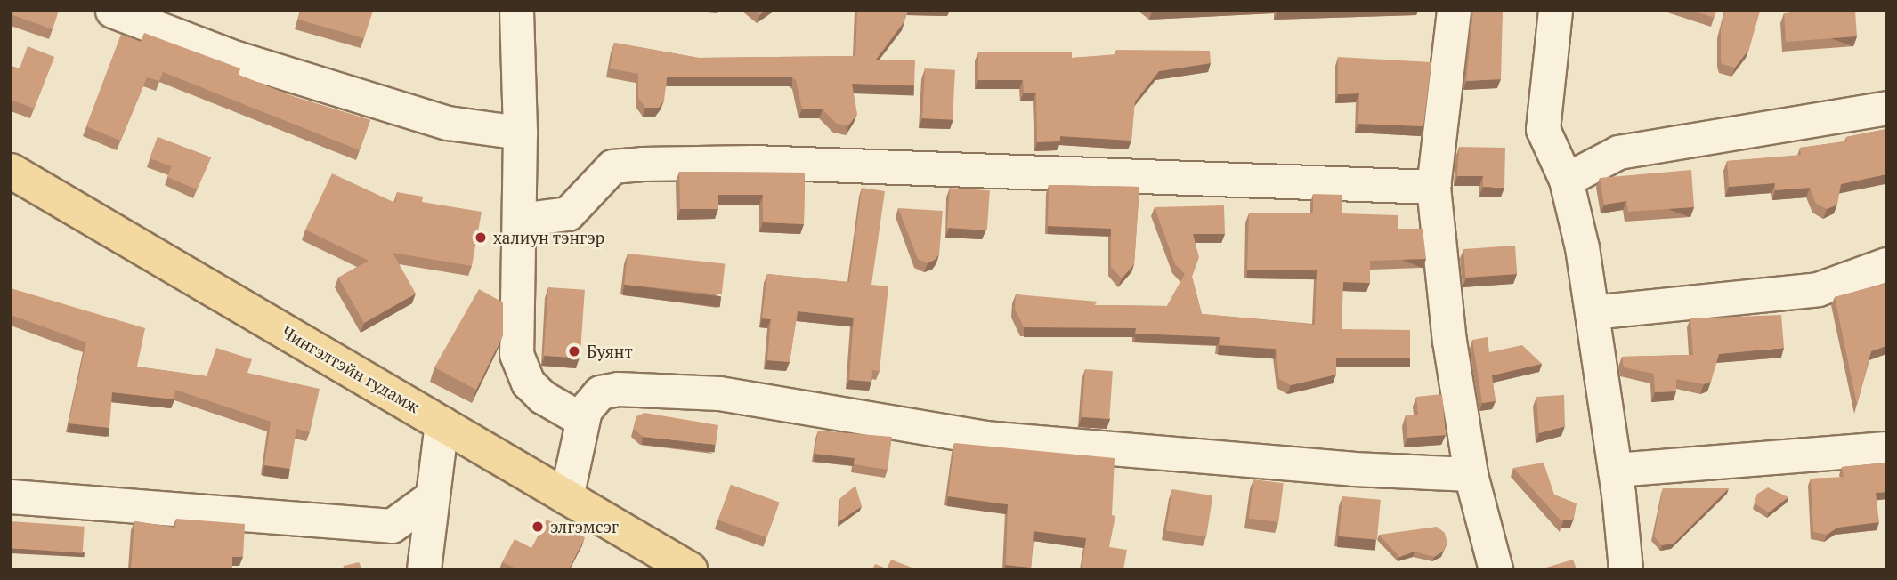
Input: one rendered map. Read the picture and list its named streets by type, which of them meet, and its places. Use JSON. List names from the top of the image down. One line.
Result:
{"streets":{"main road":["Чингэлтэйн гудамж"]},"places":["халиун тэнгэр","Буянт","элгэмсэг"]}
